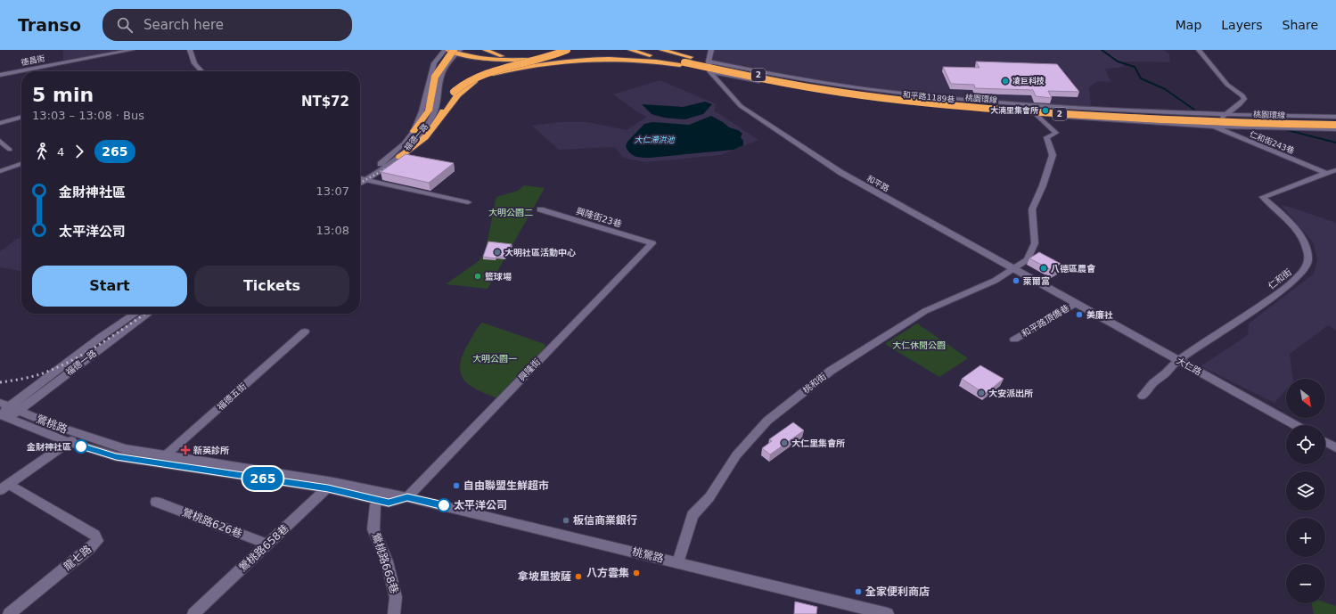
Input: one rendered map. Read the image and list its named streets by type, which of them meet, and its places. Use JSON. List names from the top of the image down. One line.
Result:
{"streets":{"highway":["2","桃園環線"],"street":["德昌街","和平路1189巷","福德一路","仁和街243巷","和平路","興隆街23巷","仁和街","和平路頂僑巷","大仁路","興隆街","桃和街","福德五街","鶯桃路","鶯桃路626巷","鶯桃路658巷","桃鶯路","龍七路","鶯桃路668巷"]},"crossings":[["和平路1189巷","仁和街243巷"],["和平路1189巷","和平路"],["和平路1189巷","桃和街"],["福德一路","鶯桃路"],["仁和街243巷","仁和街"],["和平路","和平路頂僑巷"],["和平路","大仁路"],["和平路","桃和街"],["興隆街23巷","興隆街"],["仁和街","大仁路"],["和平路頂僑巷","大仁路"],["興隆街","鶯桃路"],["興隆街","桃鶯路"],["桃和街","桃鶯路"],["福德五街","鶯桃路"],["鶯桃路","鶯桃路658巷"],["鶯桃路","桃鶯路"],["鶯桃路","鶯桃路668巷"],["鶯桃路626巷","鶯桃路658巷"]],"water":["大仁滯洪池"],"parks":["大明公園二","大仁休閒公園","大明公園一"],"places":{"other":["凌巨科技","大湳里集會所","大明社區活動中心","八德區農會","籃球場","萊爾富","美廉社","大安派出所","大仁里集會所","金財神社區","自由聯盟生鮮超市","太平洋公司","板信商業銀行","八方雲集","拿坡里披薩","全家便利商店"],"health":["新英診所"]},"lines":["bus line 265"],"north":"bottom right","page":{"header":"Transo","search":"Search here","nav":["Map","Layers","Share"],"on_map":"265","heading":["5 min","13:03 – 13:08 · Bus","NT$72"],"legs":["4","265"],"list":[{"name":"金財神社區","value":"13:07"},{"name":"太平洋公司","value":"13:08"}],"buttons":["Start","Tickets"],"map_buttons":["+","−"]}}
